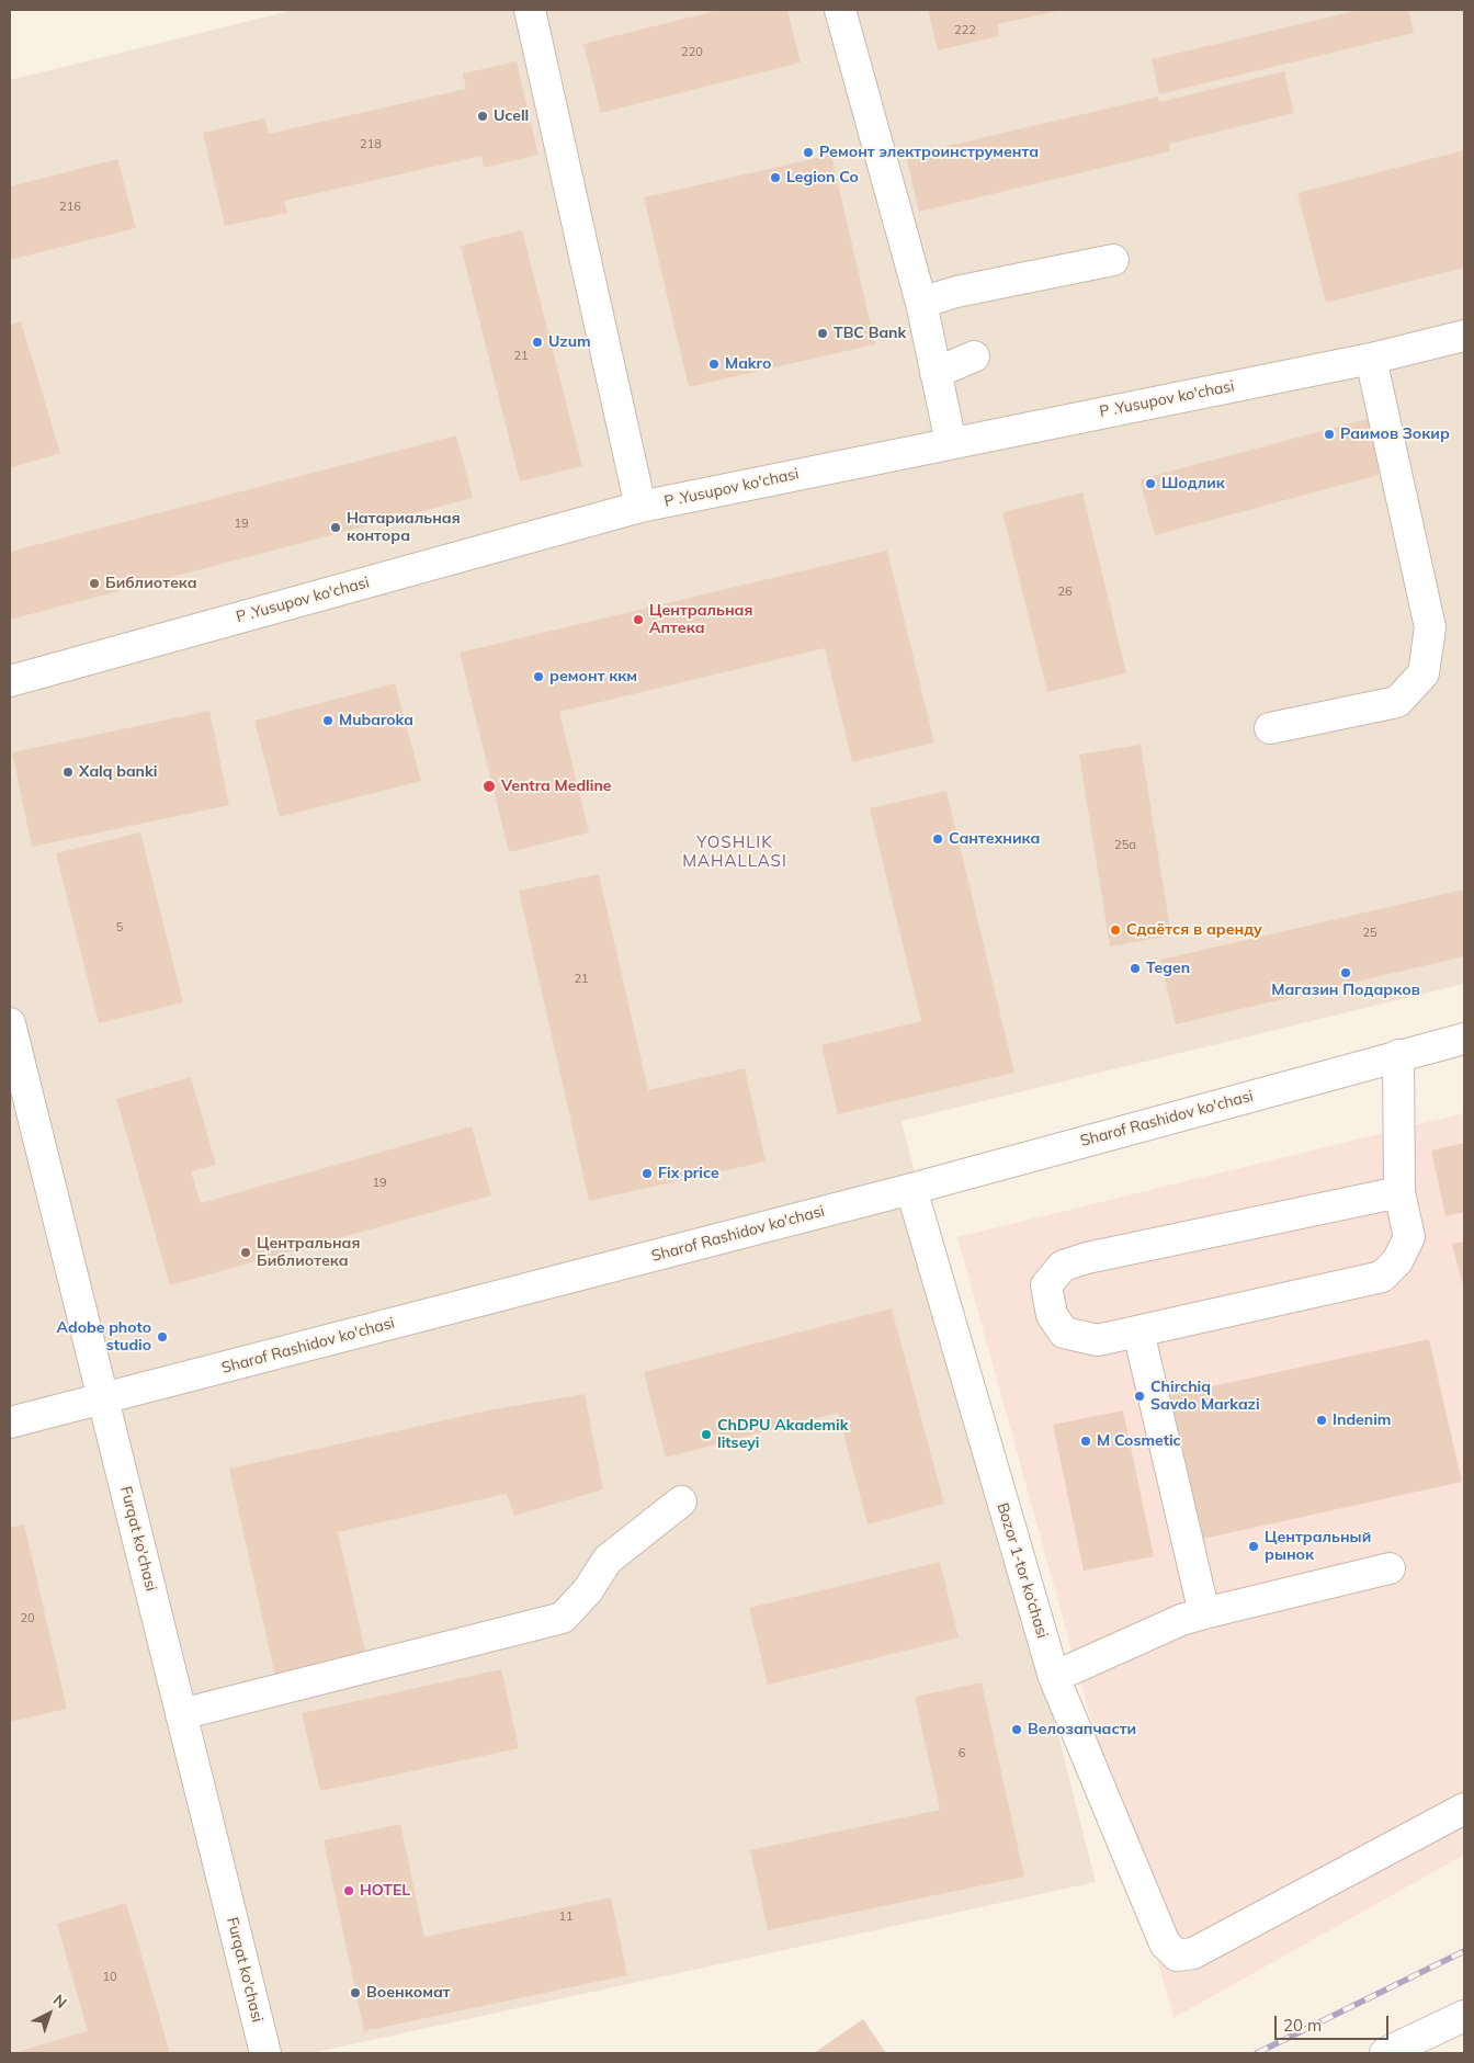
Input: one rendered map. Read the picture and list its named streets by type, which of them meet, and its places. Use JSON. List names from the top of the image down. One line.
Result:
{"streets":{"street":["P .Yusupov ko'chasi","Sharof Rashidov ko'chasi","Furqat ko'chasi","Bozor 1-tor ko‘chasi"]},"crossings":[["Sharof Rashidov ko'chasi","Furqat ko'chasi"],["Sharof Rashidov ko'chasi","Bozor 1-tor ko‘chasi"]],"districts":["YOSHLIK MAHALLASI"],"places":["Ucell","Ремонт электроинструмента","Legion Co","TBC Bank","Uzum","Makro","Раимов Зокир","Шодлик","Натариальная контора","Библиотека","Центральная Аптека","ремонт ккм","Mubaroka","Xalq banki","Ventra Medline","Сантехника","Сдаётся в аренду","Tegen","Магазин Подарков","Fix price","Центральная Библиотека","Adobe photo studio","Chirchiq Savdo Markazi","Indenim","ChDPU Akademik litseyi","M Cosmetic","Центральный рынок","Велозапчасти","HOTEL","Военкомат"],"house_numbers":["222","220","218","216","21","19","26","25а","5","25","21","19","20","6","11","10"],"scale_bar":"20 m","north":"top right"}
